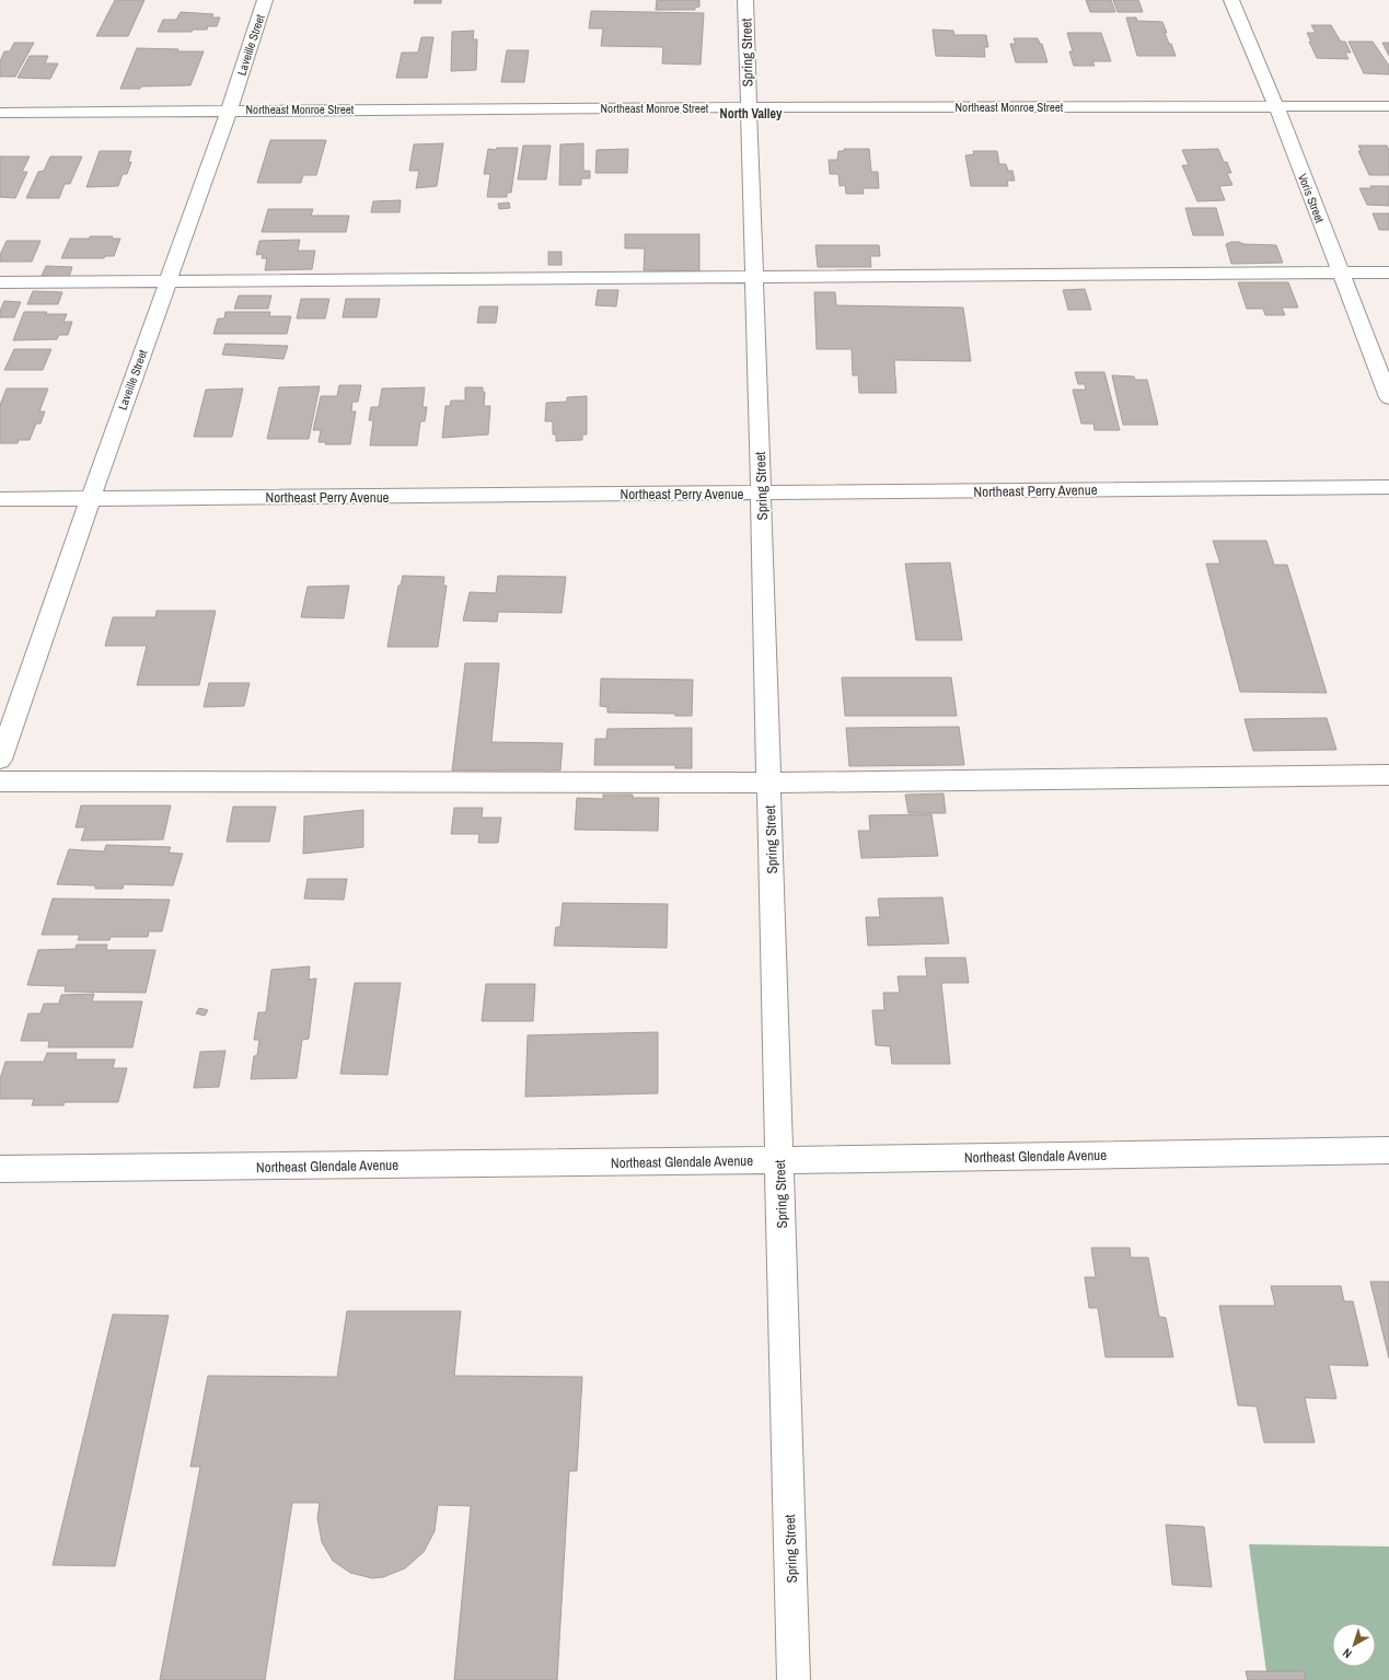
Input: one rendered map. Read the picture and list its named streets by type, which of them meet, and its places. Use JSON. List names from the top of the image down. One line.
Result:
{"streets":{"street":["Laveille Street","Spring Street","Northeast Monroe Street","Voris Street","Northeast Perry Avenue","Northeast Glendale Avenue"]},"crossings":[["Laveille Street","Northeast Monroe Street"],["Laveille Street","Northeast Perry Avenue"],["Spring Street","Northeast Monroe Street"],["Spring Street","Northeast Perry Avenue"],["Spring Street","Northeast Glendale Avenue"],["Northeast Monroe Street","Voris Street"]],"districts":["North Valley"],"north":"bottom left"}
